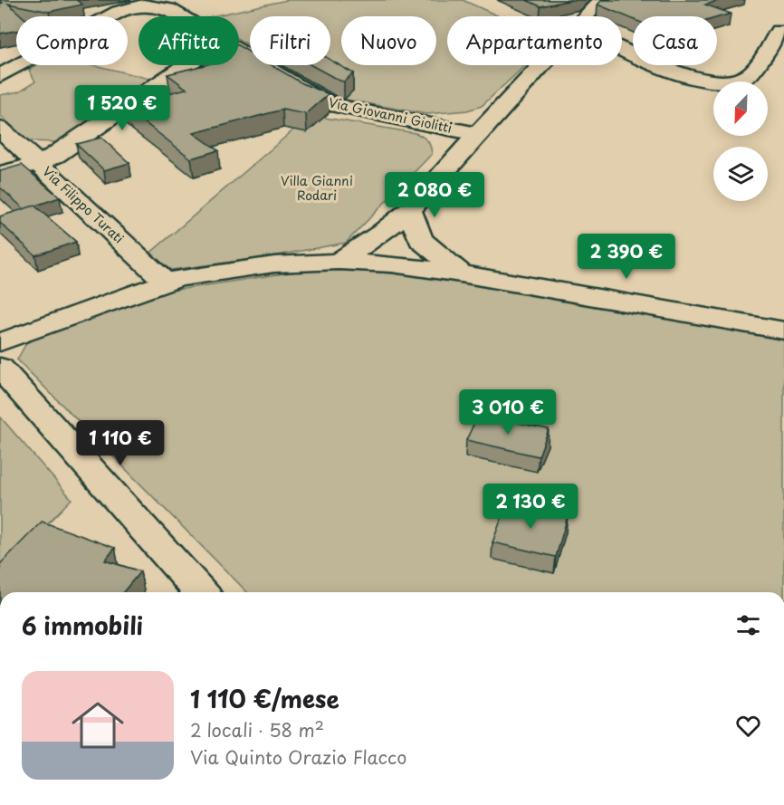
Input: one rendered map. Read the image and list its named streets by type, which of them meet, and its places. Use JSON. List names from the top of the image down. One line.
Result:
{"streets":{"street":["Via Giovanni Giolitti","Via Filippo Turati"]},"parks":["Villa Gianni Rodari"],"north":"bottom left","page":{"chip":["Compra","Affitta","Filtri","Nuovo","Appartamento","Casa"],"price":["1 520 €","2 080 €","2 390 €","3 010 €","1 110 €","2 130 €"],"heading":"6 immobili","list":[{"name":"1 110 €/mese","note":"2 locali · 58 m² · Via Quinto Orazio Flacco"}]}}
